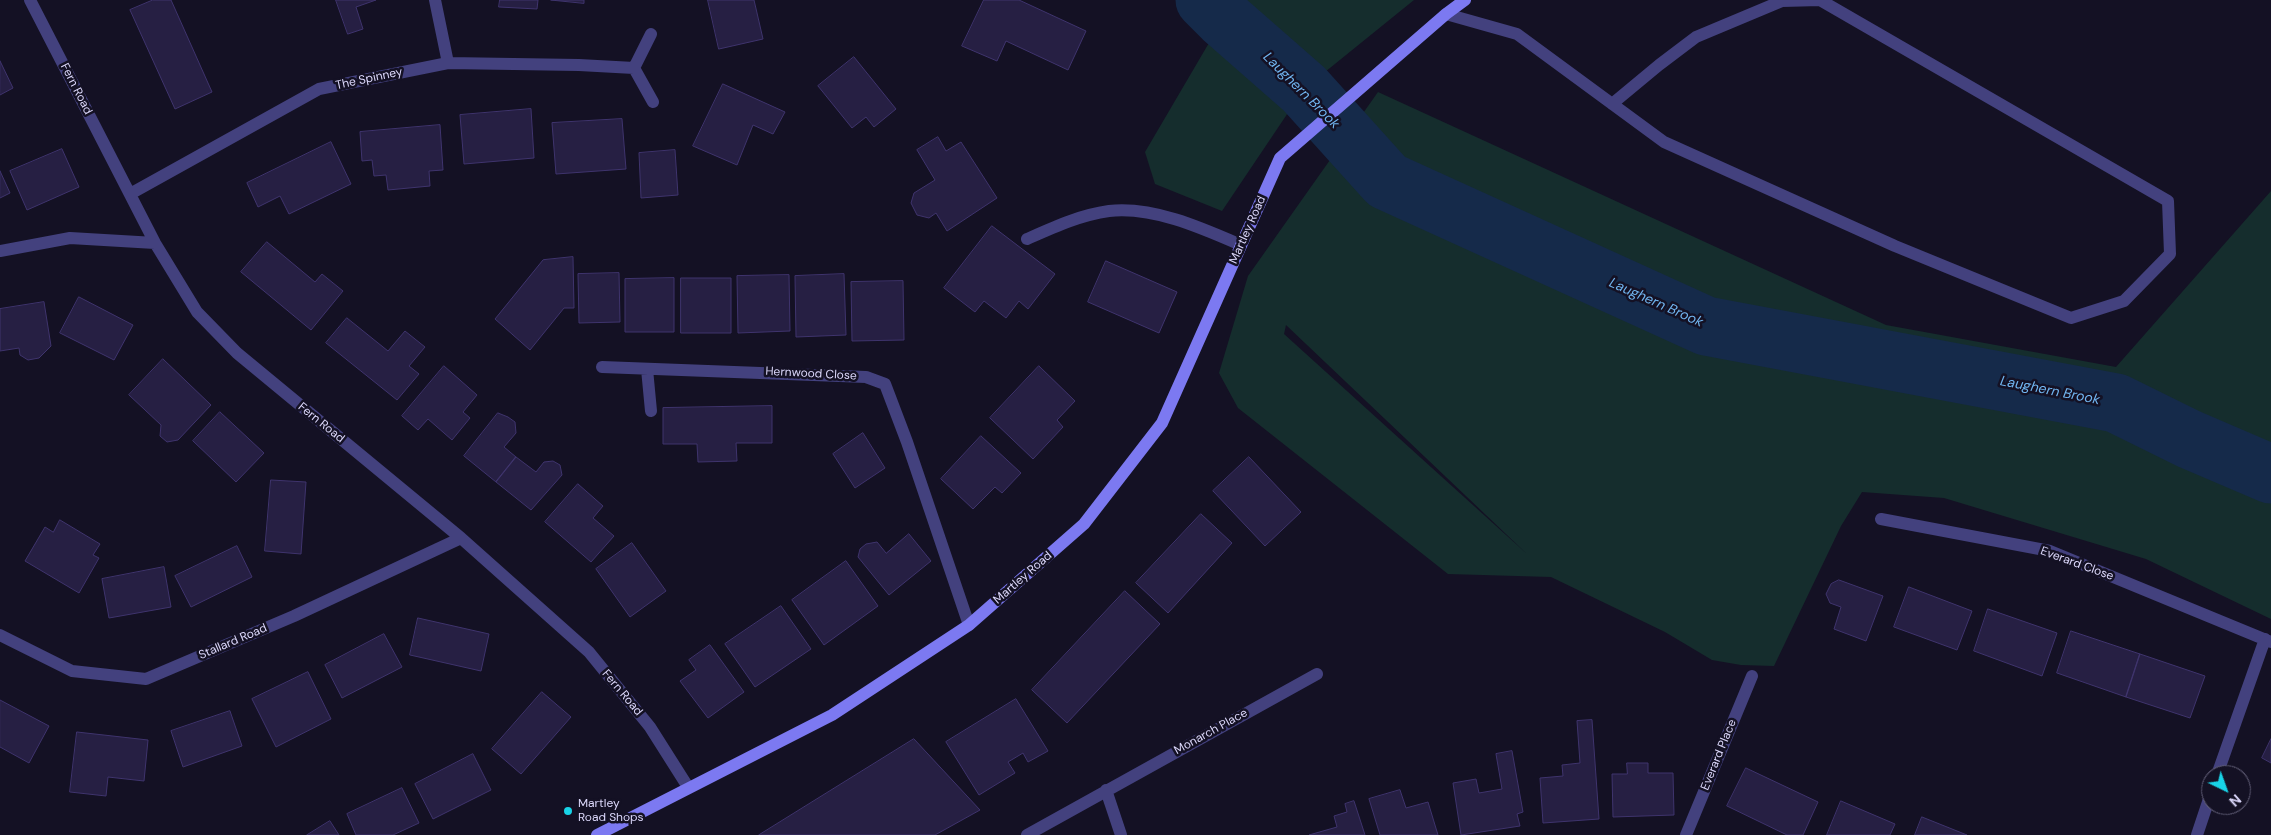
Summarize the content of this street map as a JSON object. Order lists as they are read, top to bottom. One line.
{"streets":{"main road":["Martley Road"],"street":["The Spinney","Fern Road","Hernwood Close","Everard Close","Stallard Road","Monarch Place","Everard Place"]},"crossings":[["The Spinney","Fern Road"],["Fern Road","Martley Road"],["Fern Road","Stallard Road"],["Martley Road","Hernwood Close"]],"water":["Laughern Brook"],"places":["Martley Road Shops"],"north":"bottom right"}
